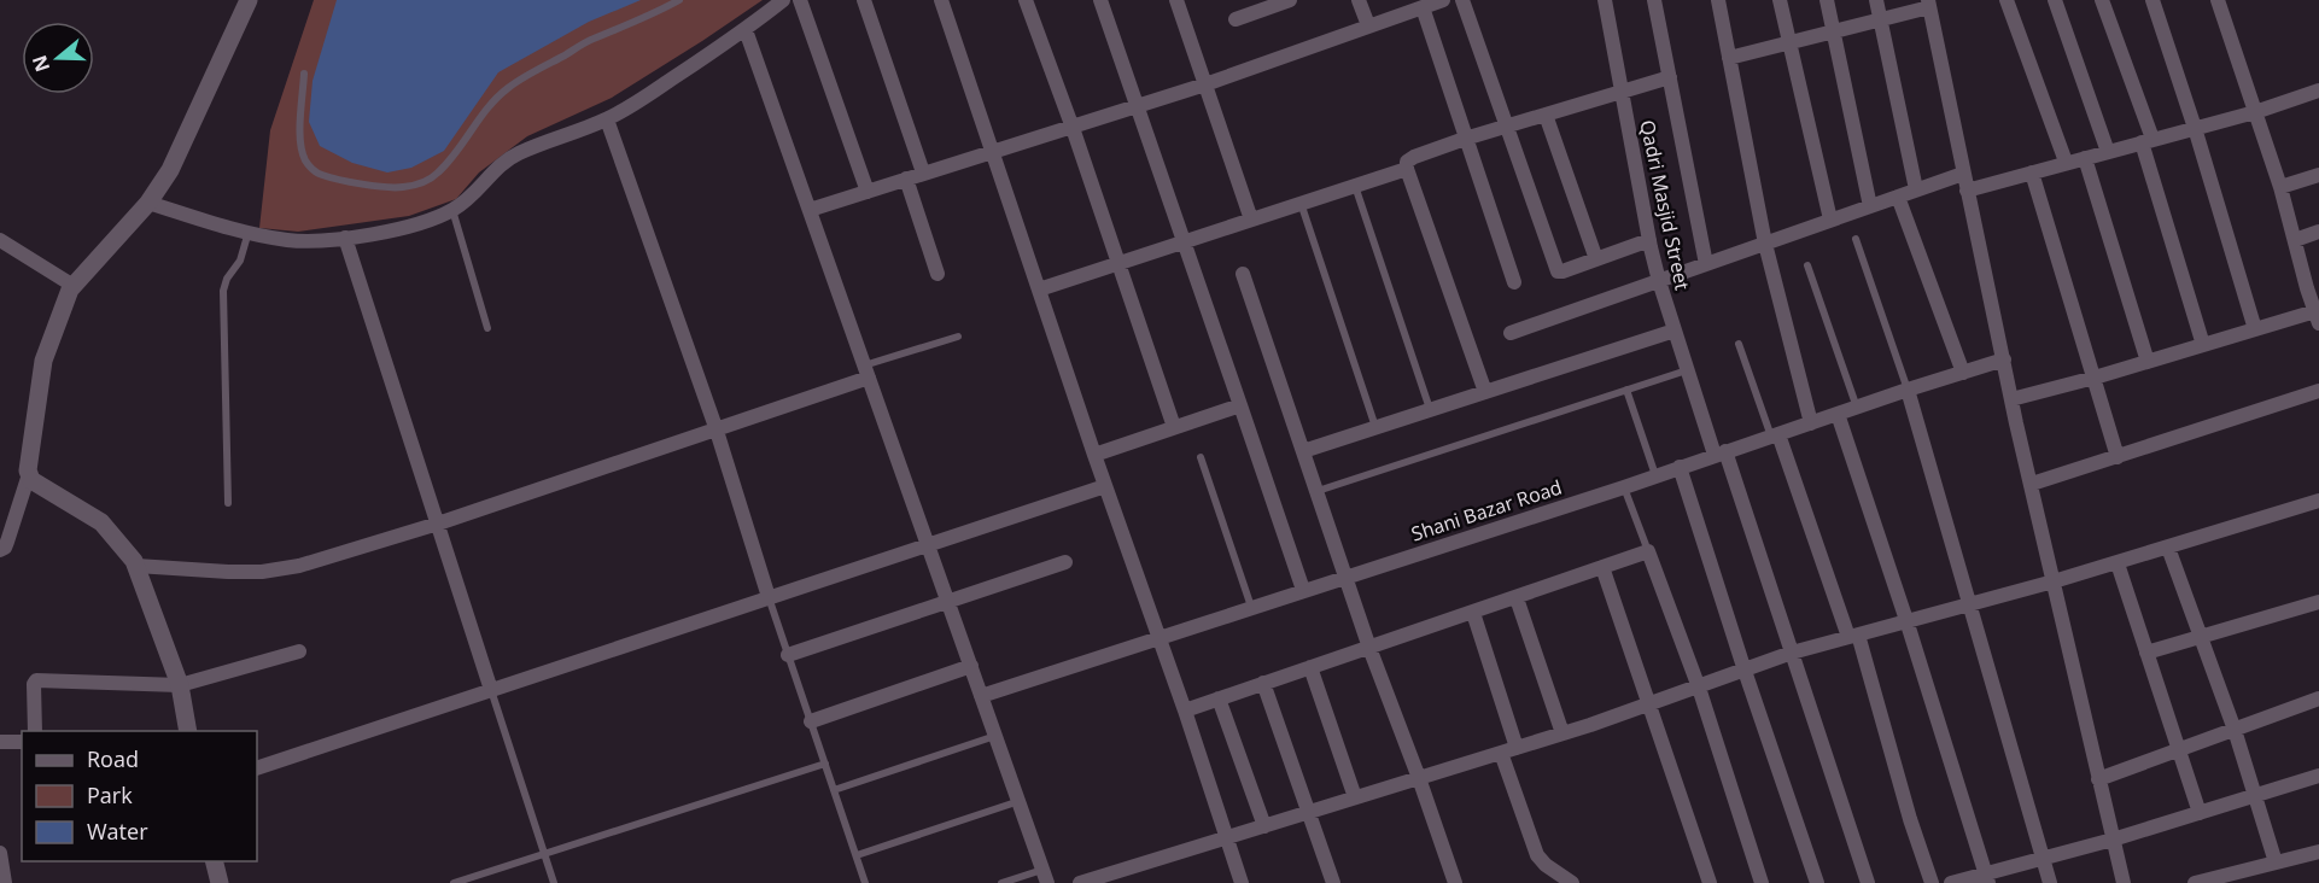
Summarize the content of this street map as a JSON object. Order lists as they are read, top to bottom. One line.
{"streets":{"street":["Qadri Masjid Street","Shani Bazar Road"]},"crossings":[["Qadri Masjid Street","Shani Bazar Road"]],"legend":["Road","Park","Water"],"north":"left"}
